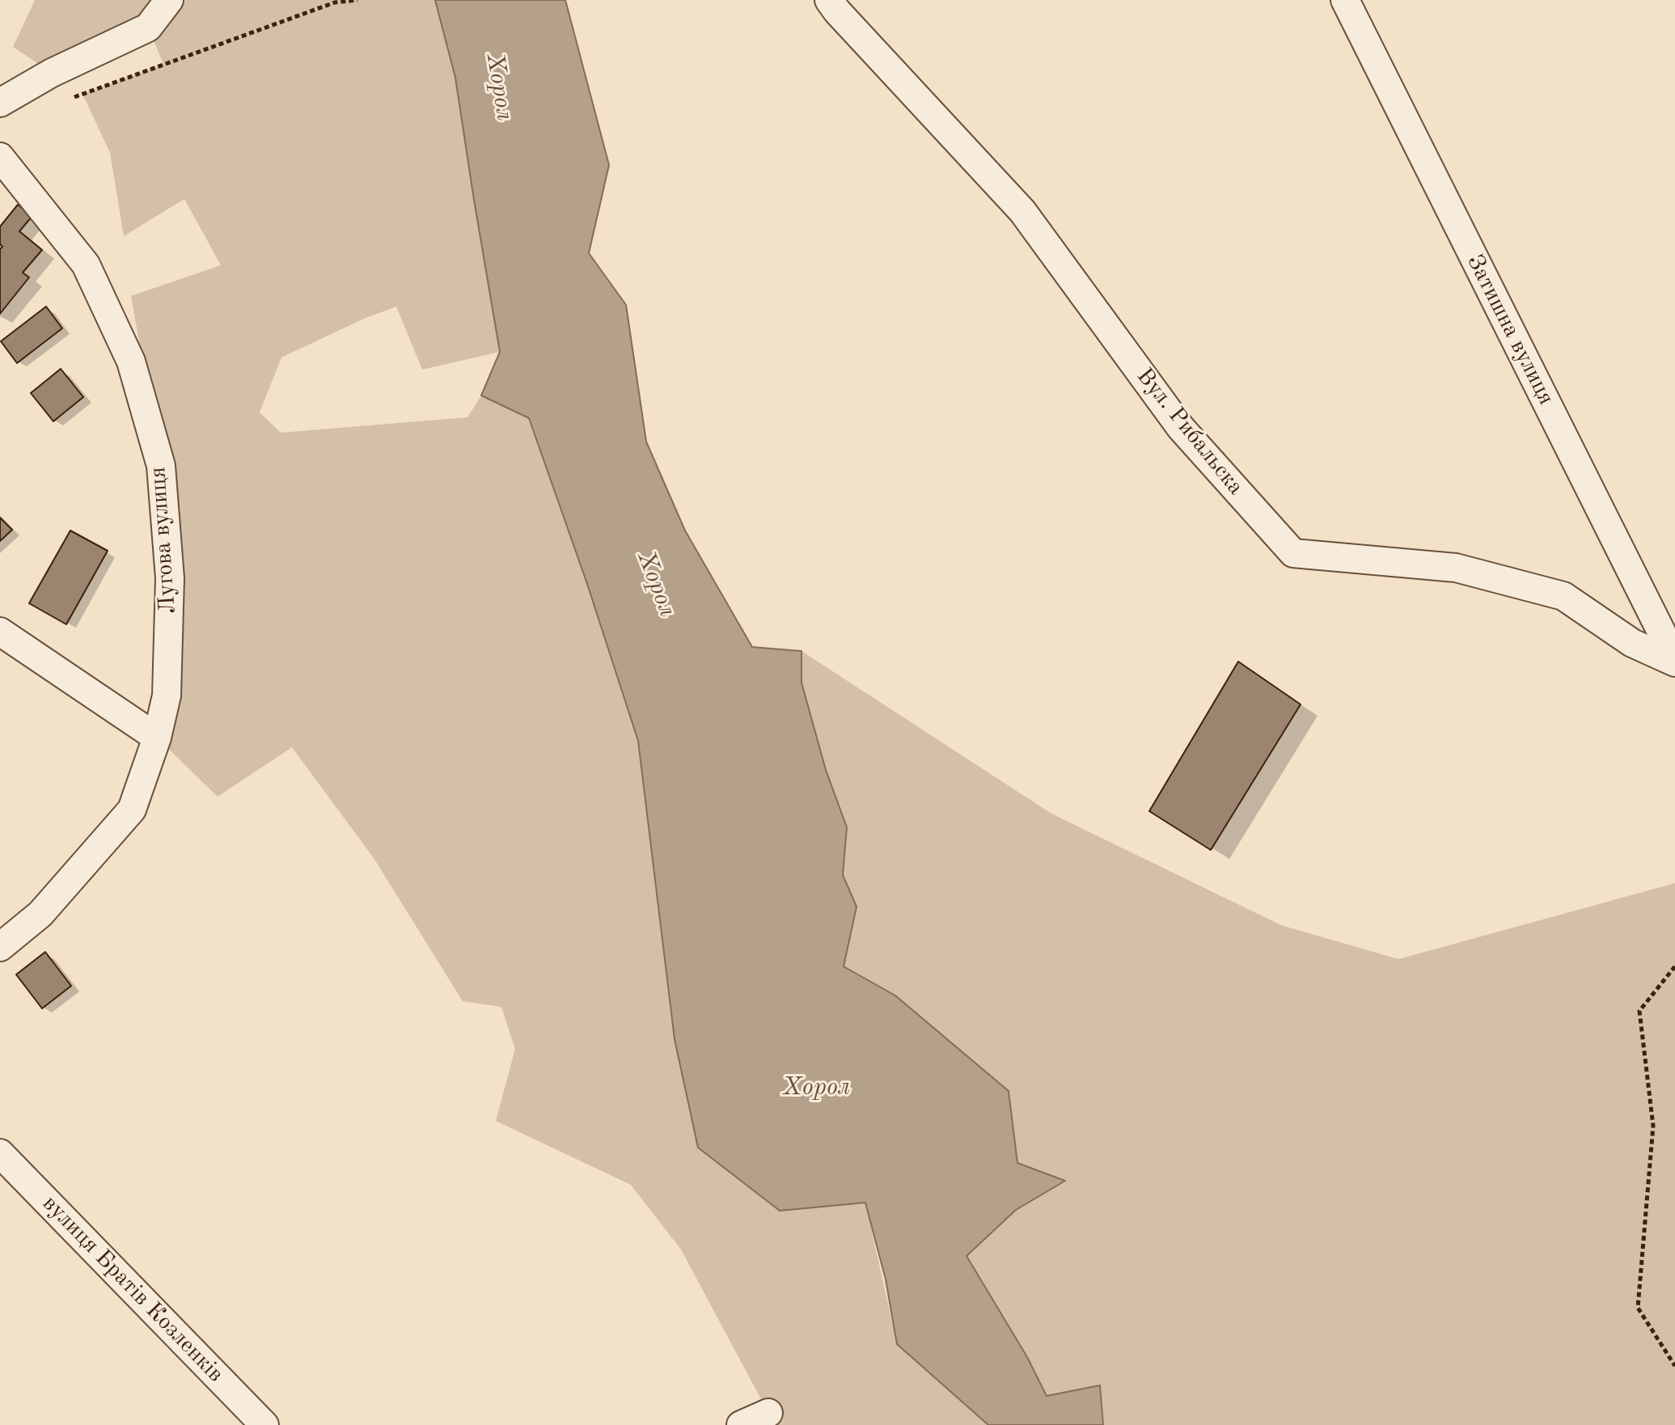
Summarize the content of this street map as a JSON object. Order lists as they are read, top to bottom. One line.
{"streets":{"street":["Затишна вулиця","Вул. Рибальска","Лугова вулиця","вулиця Братів Козленків"]},"crossings":[["Затишна вулиця","Вул. Рибальска"]],"water":["Хорол"]}
